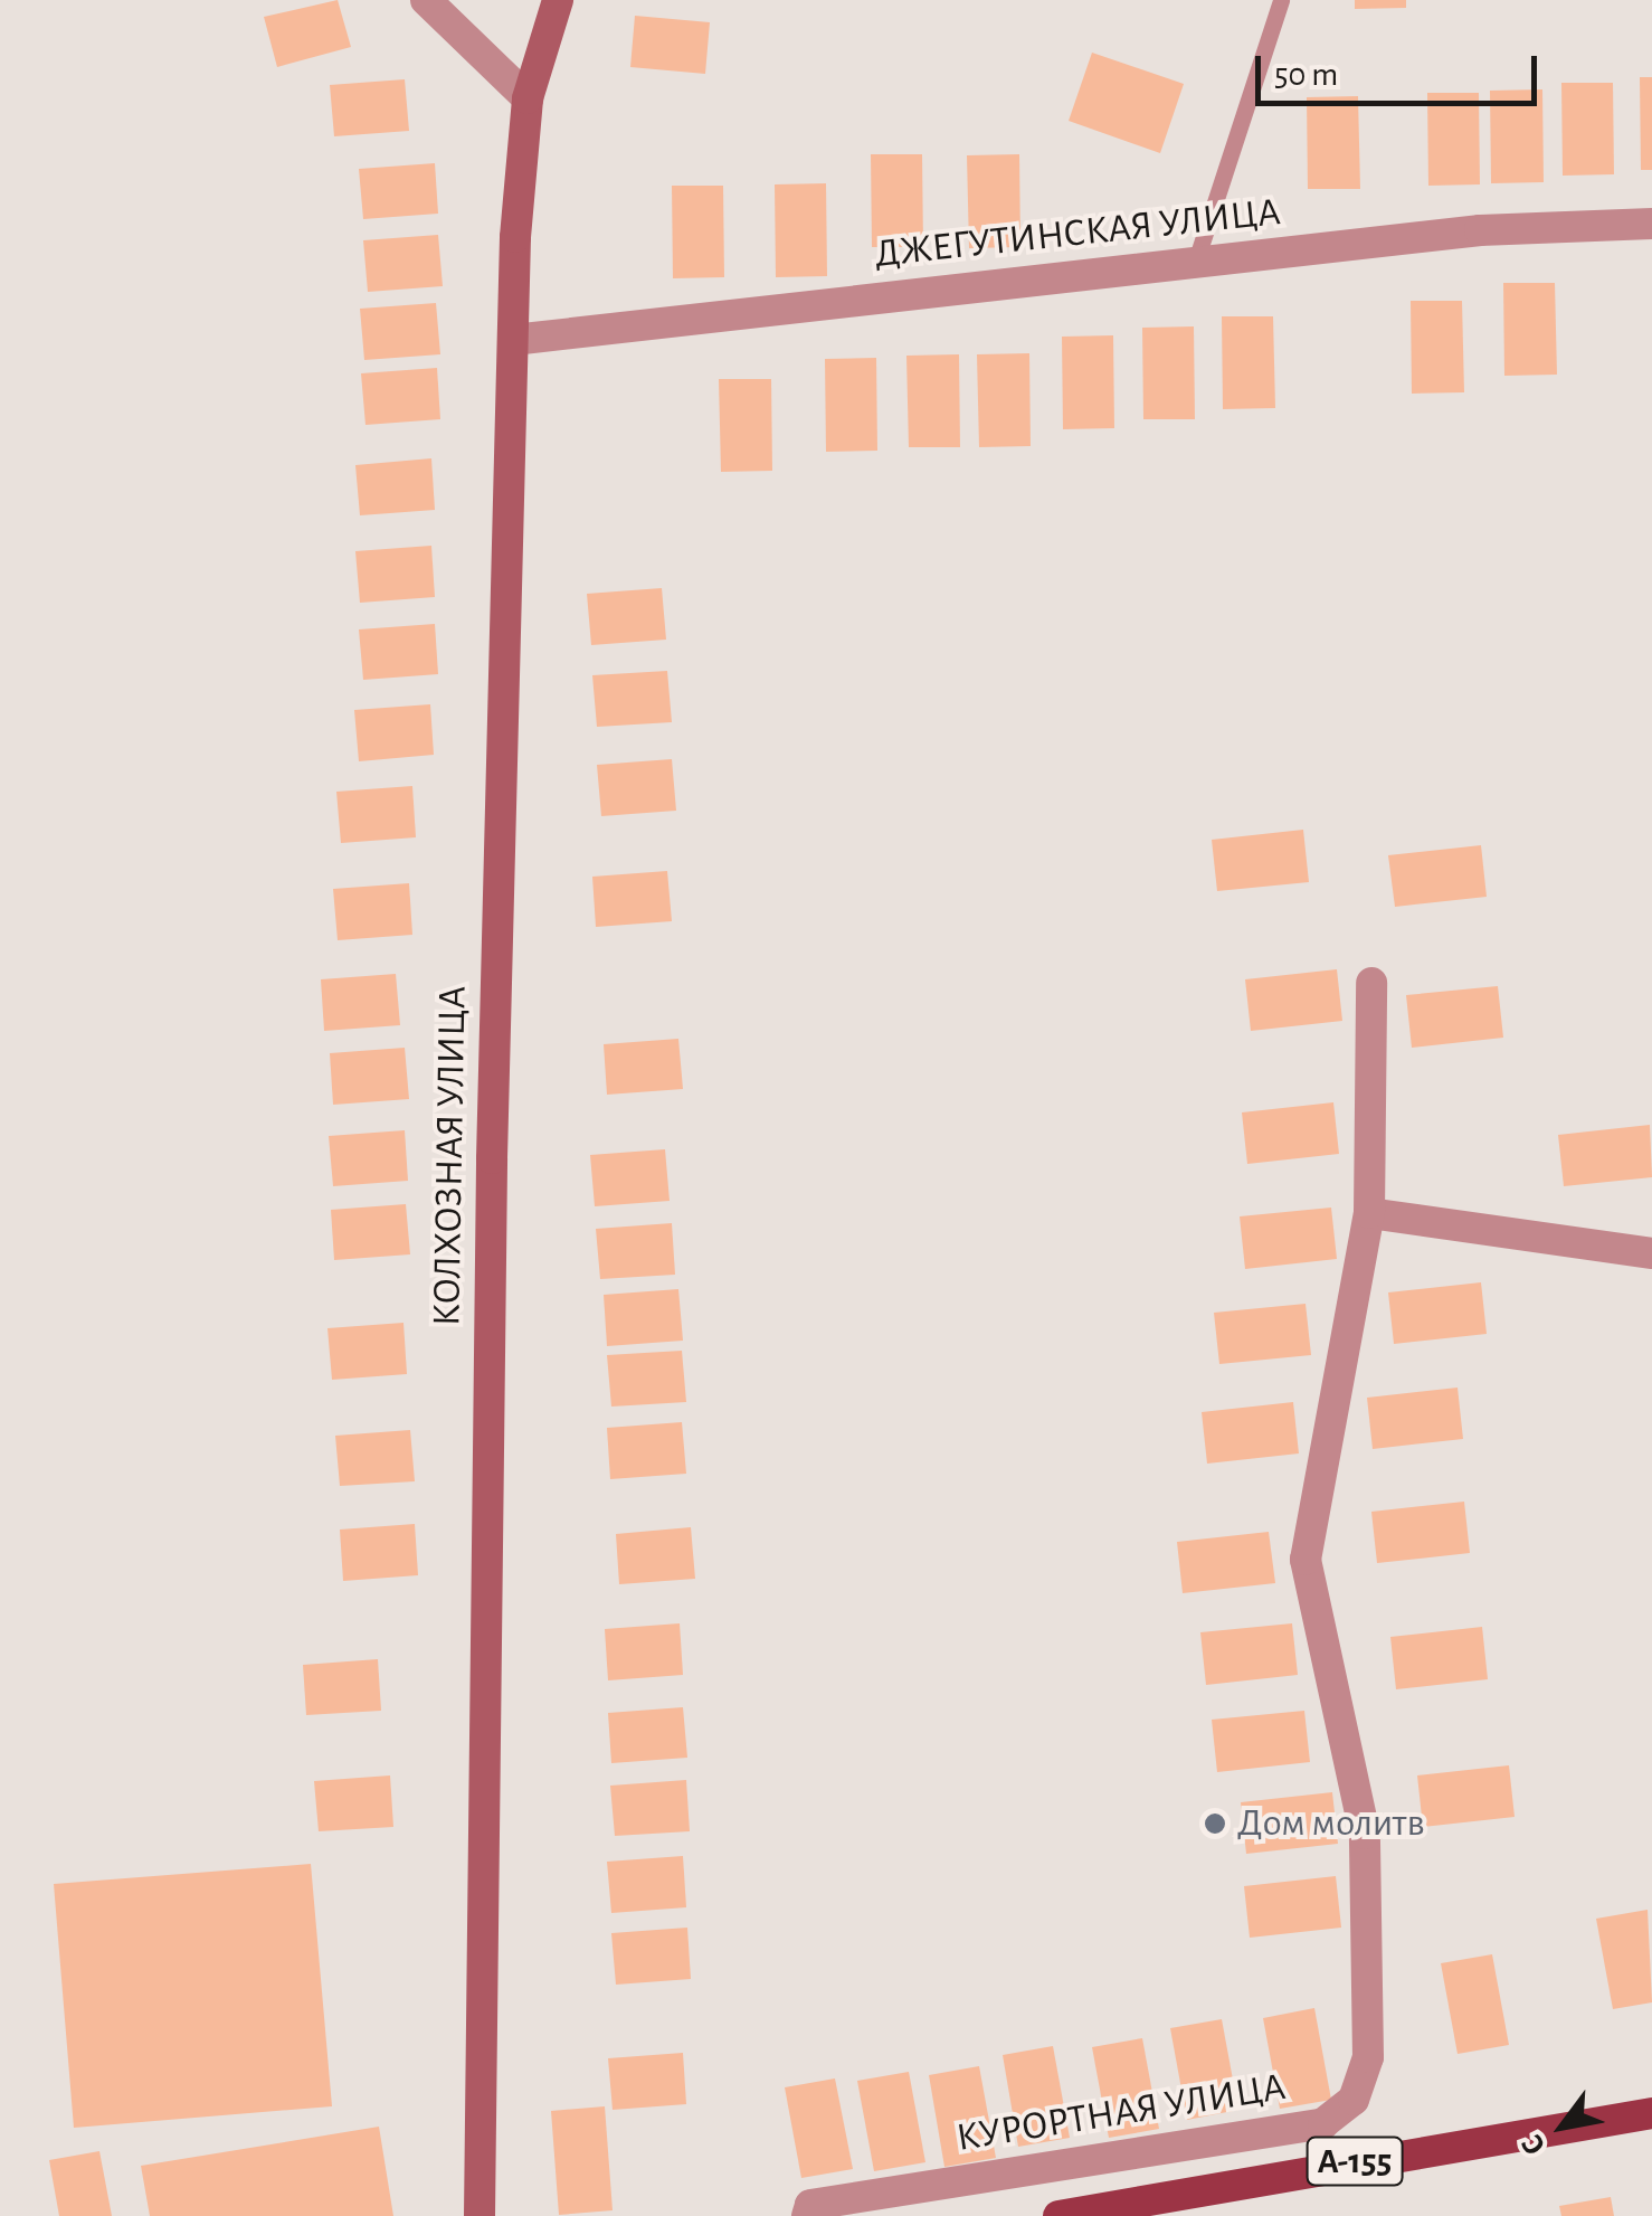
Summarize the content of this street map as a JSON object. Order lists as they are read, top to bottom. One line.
{"streets":{"main road":["КОЛХОЗНАЯ УЛИЦА","А-155"],"street":["ДЖЕГУТИНСКАЯ УЛИЦА","КУРОРТНАЯ УЛИЦА"]},"crossings":[["ДЖЕГУТИНСКАЯ УЛИЦА","КОЛХОЗНАЯ УЛИЦА"]],"places":["Дом молитв"],"scale_bar":"50 m","north":"bottom left"}
